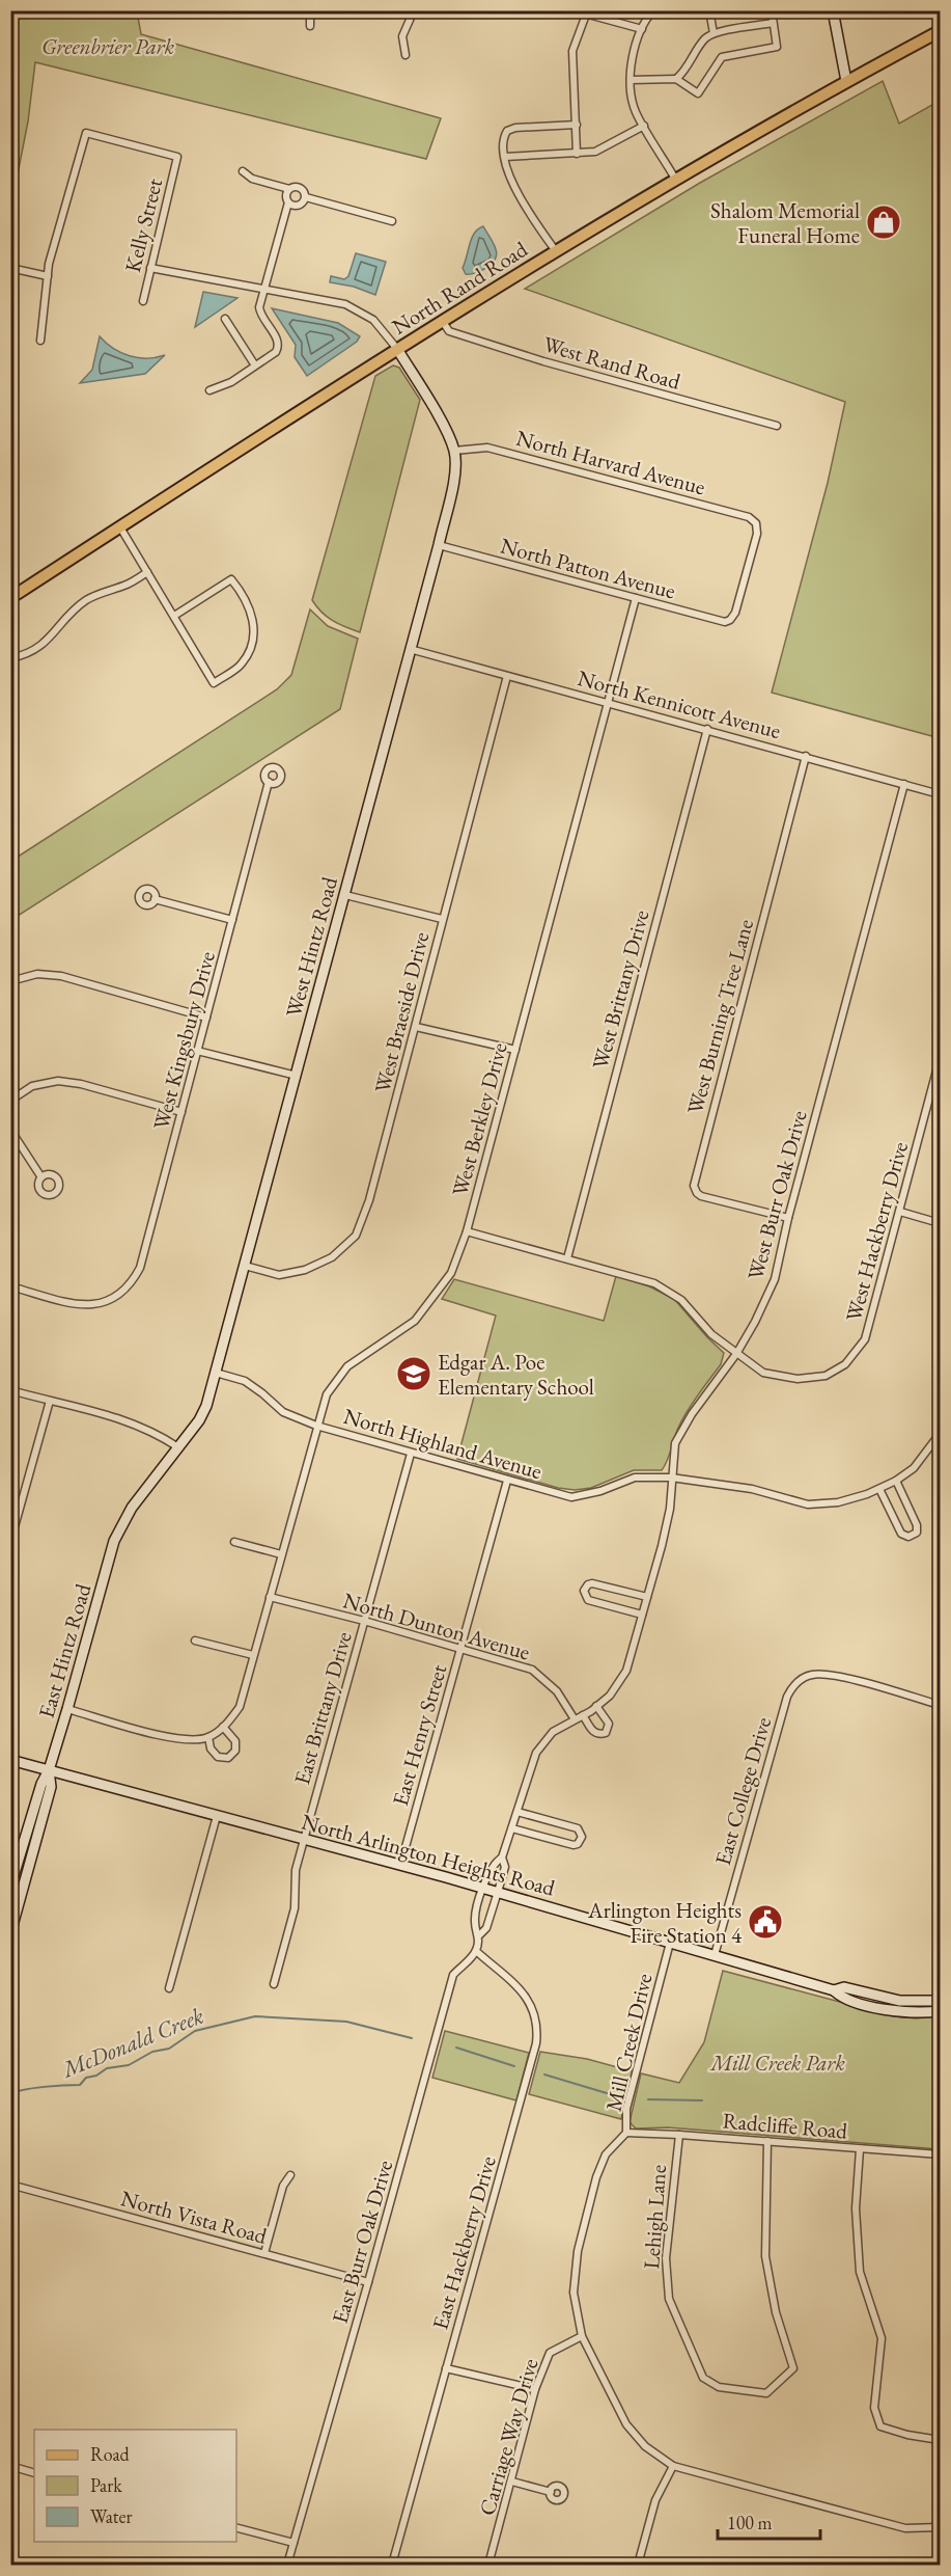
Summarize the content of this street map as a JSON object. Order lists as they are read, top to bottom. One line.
{"streets":{"main road":["North Rand Road"],"street":["Kelly Street","West Rand Road","North Harvard Avenue","North Patton Avenue","North Kennicott Avenue","West Hintz Road","West Brittany Drive","West Braeside Drive","West Burning Tree Lane","West Kingsbury Drive","West Berkley Drive","West Burr Oak Drive","West Hackberry Drive","North Highland Avenue","North Dunton Avenue","East Hintz Road","East Brittany Drive","East Henry Street","East College Drive","North Arlington Heights Road","Mill Creek Drive","Radcliffe Road","North Vista Road","Lehigh Lane","East Burr Oak Drive","East Hackberry Drive","Carriage Way Drive"]},"crossings":[["North Rand Road","West Rand Road"],["North Rand Road","West Hintz Road"],["North Harvard Avenue","North Patton Avenue"],["North Harvard Avenue","West Hintz Road"],["North Patton Avenue","West Hintz Road"],["North Patton Avenue","West Berkley Drive"],["North Kennicott Avenue","West Hintz Road"],["North Kennicott Avenue","West Brittany Drive"],["North Kennicott Avenue","West Braeside Drive"],["North Kennicott Avenue","West Burning Tree Lane"],["North Kennicott Avenue","West Berkley Drive"],["North Kennicott Avenue","West Burr Oak Drive"],["West Hintz Road","West Braeside Drive"],["West Hintz Road","North Highland Avenue"],["West Hintz Road","East Hintz Road"],["West Brittany Drive","West Hackberry Drive"],["West Burning Tree Lane","West Burr Oak Drive"],["West Berkley Drive","West Hackberry Drive"],["West Berkley Drive","North Highland Avenue"],["West Berkley Drive","North Dunton Avenue"],["West Burr Oak Drive","West Hackberry Drive"],["West Burr Oak Drive","North Highland Avenue"],["West Burr Oak Drive","North Dunton Avenue"],["North Highland Avenue","East Henry Street"],["North Dunton Avenue","East Brittany Drive"],["North Dunton Avenue","East Henry Street"],["East Hintz Road","North Arlington Heights Road"],["East Brittany Drive","North Arlington Heights Road"],["East Henry Street","North Arlington Heights Road"],["East College Drive","North Arlington Heights Road"],["North Arlington Heights Road","Mill Creek Drive"],["Mill Creek Drive","Radcliffe Road"],["Mill Creek Drive","Carriage Way Drive"],["Radcliffe Road","Lehigh Lane"],["North Vista Road","East Burr Oak Drive"],["East Burr Oak Drive","East Hackberry Drive"]],"water":["McDonald Creek"],"parks":["Greenbrier Park","Mill Creek Park"],"places":{"shop":["Shalom Memorial Funeral Home"],"school or university":["Edgar A. Poe Elementary School"],"public building":["Arlington Heights Fire Station 4"]},"legend":["Road","Park","Water"],"scale_bar":"100 m"}
